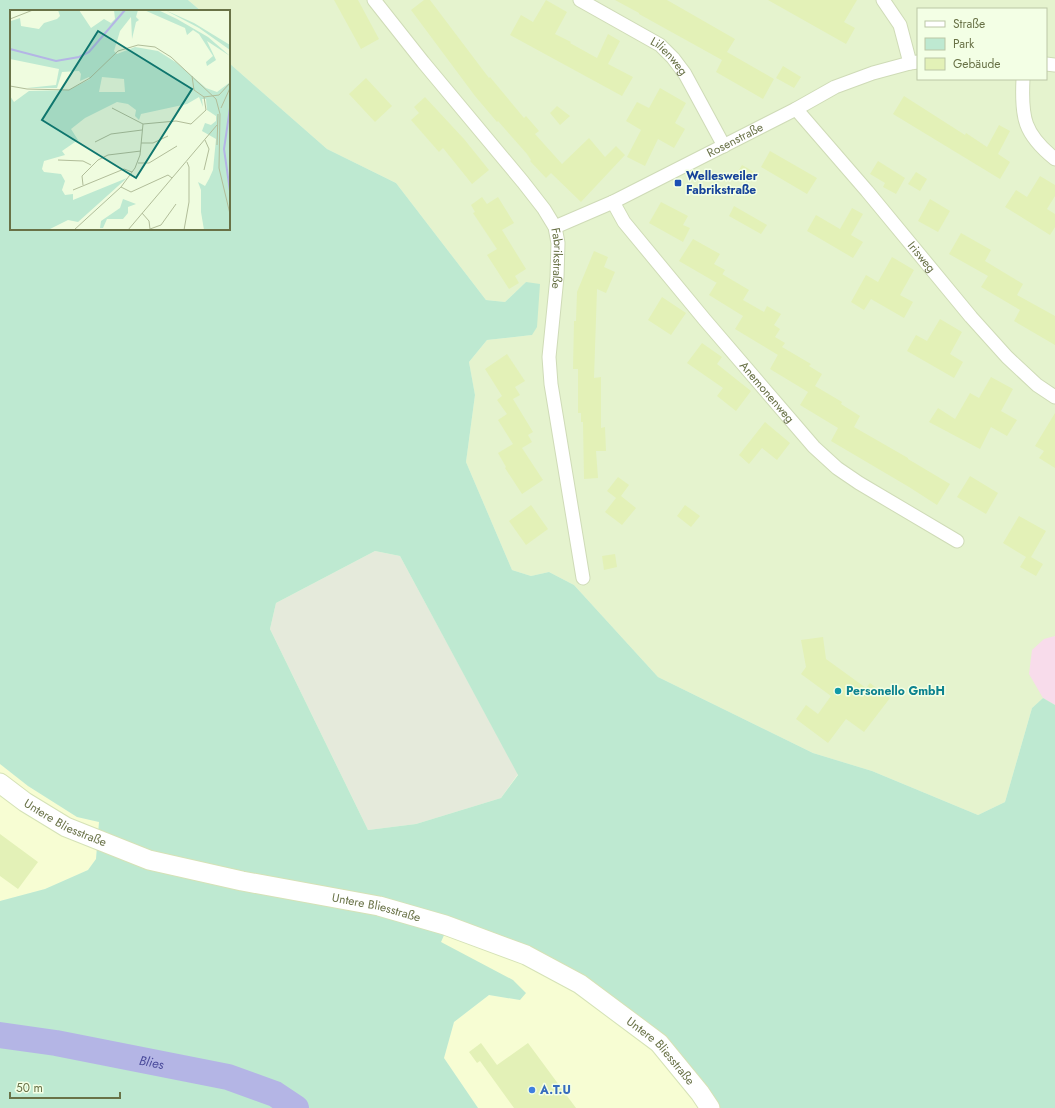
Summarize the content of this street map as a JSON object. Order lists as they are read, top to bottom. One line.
{"streets":{"main road":["Untere Bliesstraße"],"street":["Lilienweg","Rosenstraße","Irisweg","Fabrikstraße","Anemonenweg"]},"crossings":[["Lilienweg","Rosenstraße"],["Rosenstraße","Irisweg"],["Rosenstraße","Fabrikstraße"],["Rosenstraße","Anemonenweg"]],"water":["Blies"],"places":{"transit":["Wellesweiler Fabrikstraße"],"other":["Personello GmbH","A.T.U"]},"legend":["Straße","Park","Gebäude"],"scale_bar":"50 m"}
